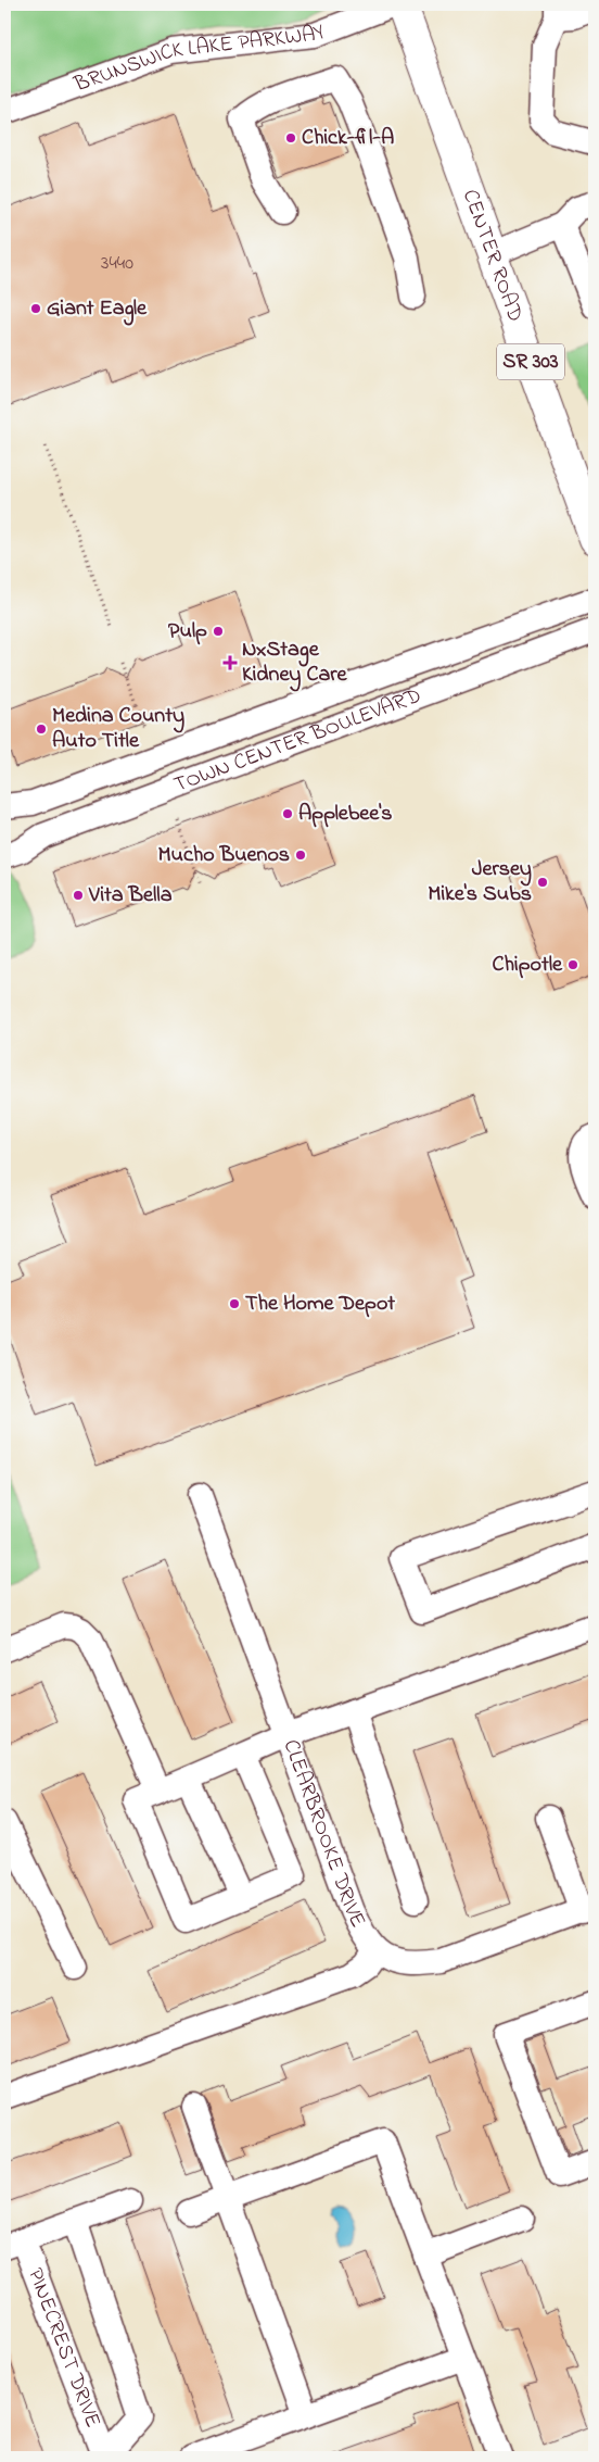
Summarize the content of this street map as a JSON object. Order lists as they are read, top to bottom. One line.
{"streets":{"main road":["CENTER ROAD","SR 303"],"street":["BRUNSWICK LAKE PARKWAY","TOWN CENTER BOULEVARD","CLEARBROOKE DRIVE","PINECREST DRIVE"]},"places":{"other":["Chick-fil-A","Giant Eagle","Pulp","Medina County Auto Title","Applebee's","Mucho Buenos","Jersey Mike's Subs","Vita Bella","Chipotle","The Home Depot"],"health":["NxStage Kidney Care"]},"house_numbers":["3440"]}
